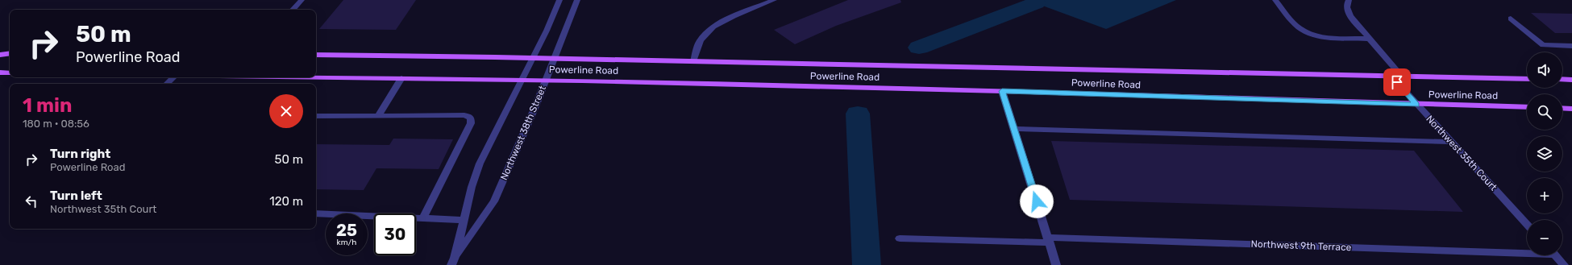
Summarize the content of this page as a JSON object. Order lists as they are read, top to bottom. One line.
{"streets":{"main road":["Powerline Road"],"street":["Northwest 38th Street","Northwest 35th Court","Northwest 9th Terrace"]},"crossings":[["Powerline Road","Northwest 38th Street"],["Powerline Road","Northwest 35th Court"]],"page":{"turn":["50 m","Powerline Road"],"map_buttons":["+","−"],"heading":["1 min","180 m · 08:56"],"list":[{"name":"Turn right","note":"Powerline Road","value":"50 m"},{"name":"Turn left","note":"Northwest 35th Court","value":"120 m"}],"speed":"25 km/h","limit":"30"}}
